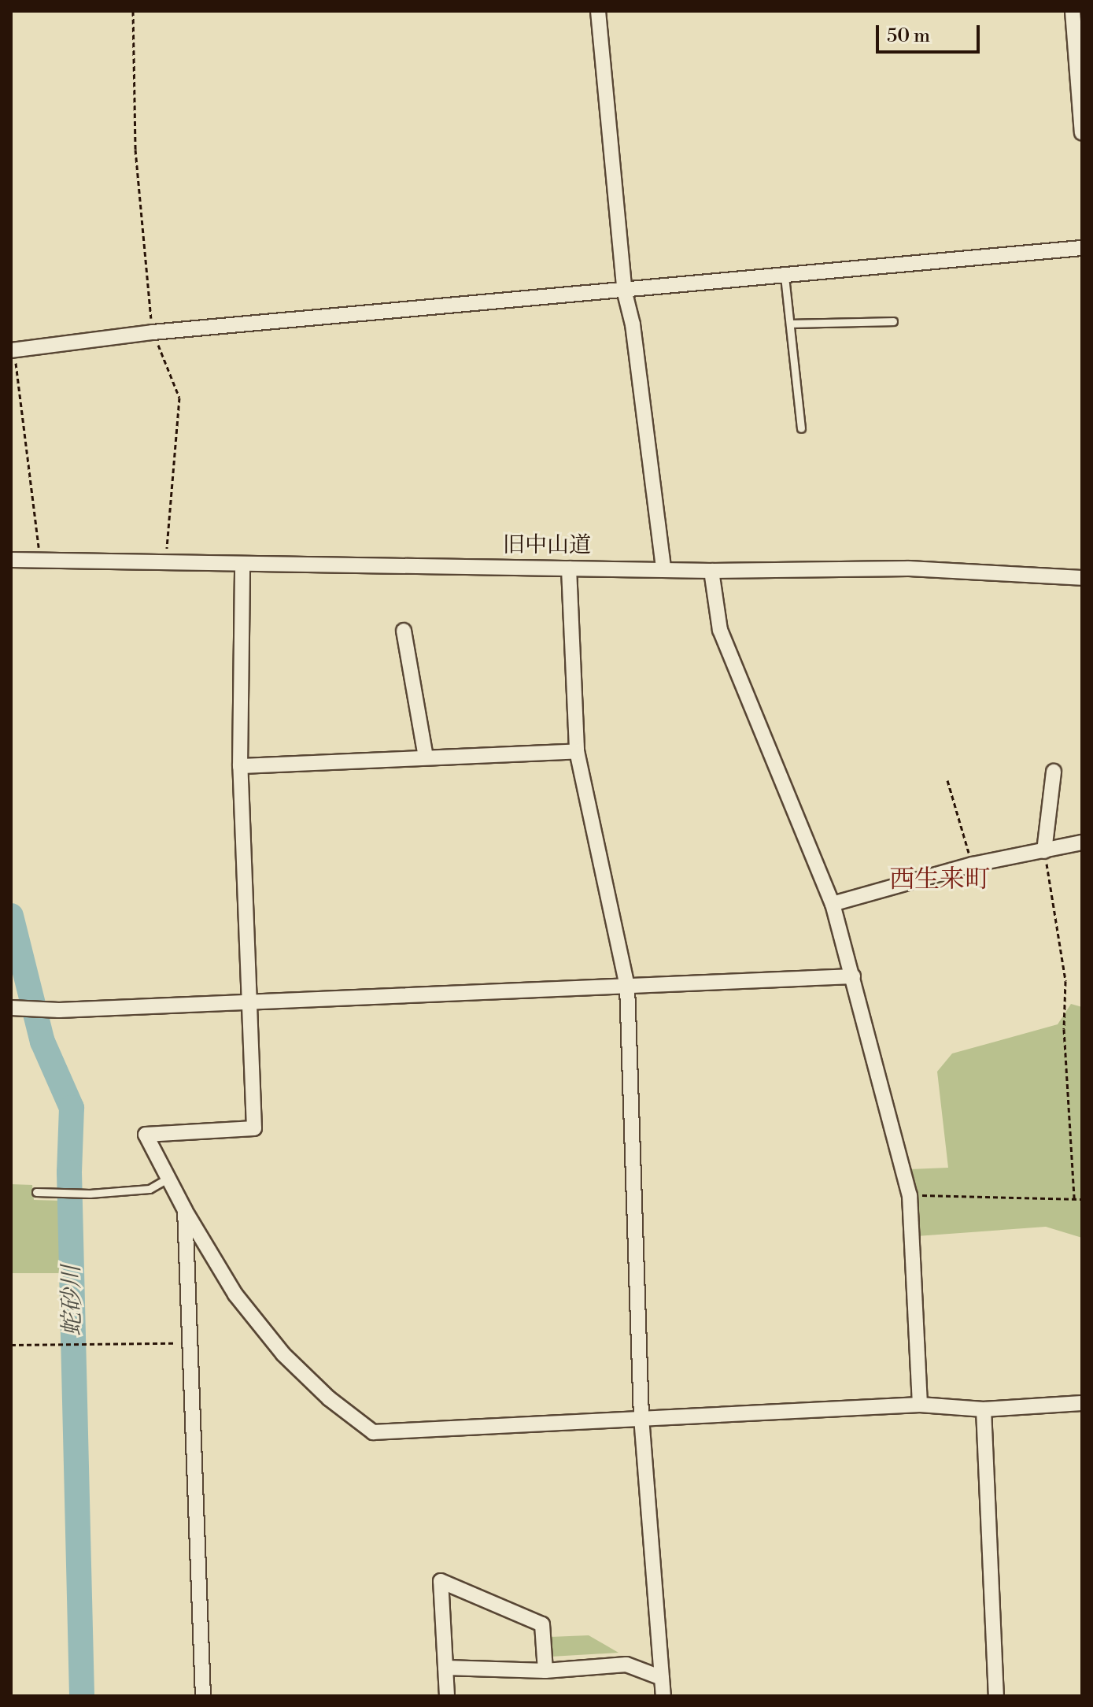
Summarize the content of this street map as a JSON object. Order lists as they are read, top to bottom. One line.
{"streets":{"street":["旧中山道"]},"districts":["西生来町"],"water":["蛇砂川"],"scale_bar":"50 m"}
